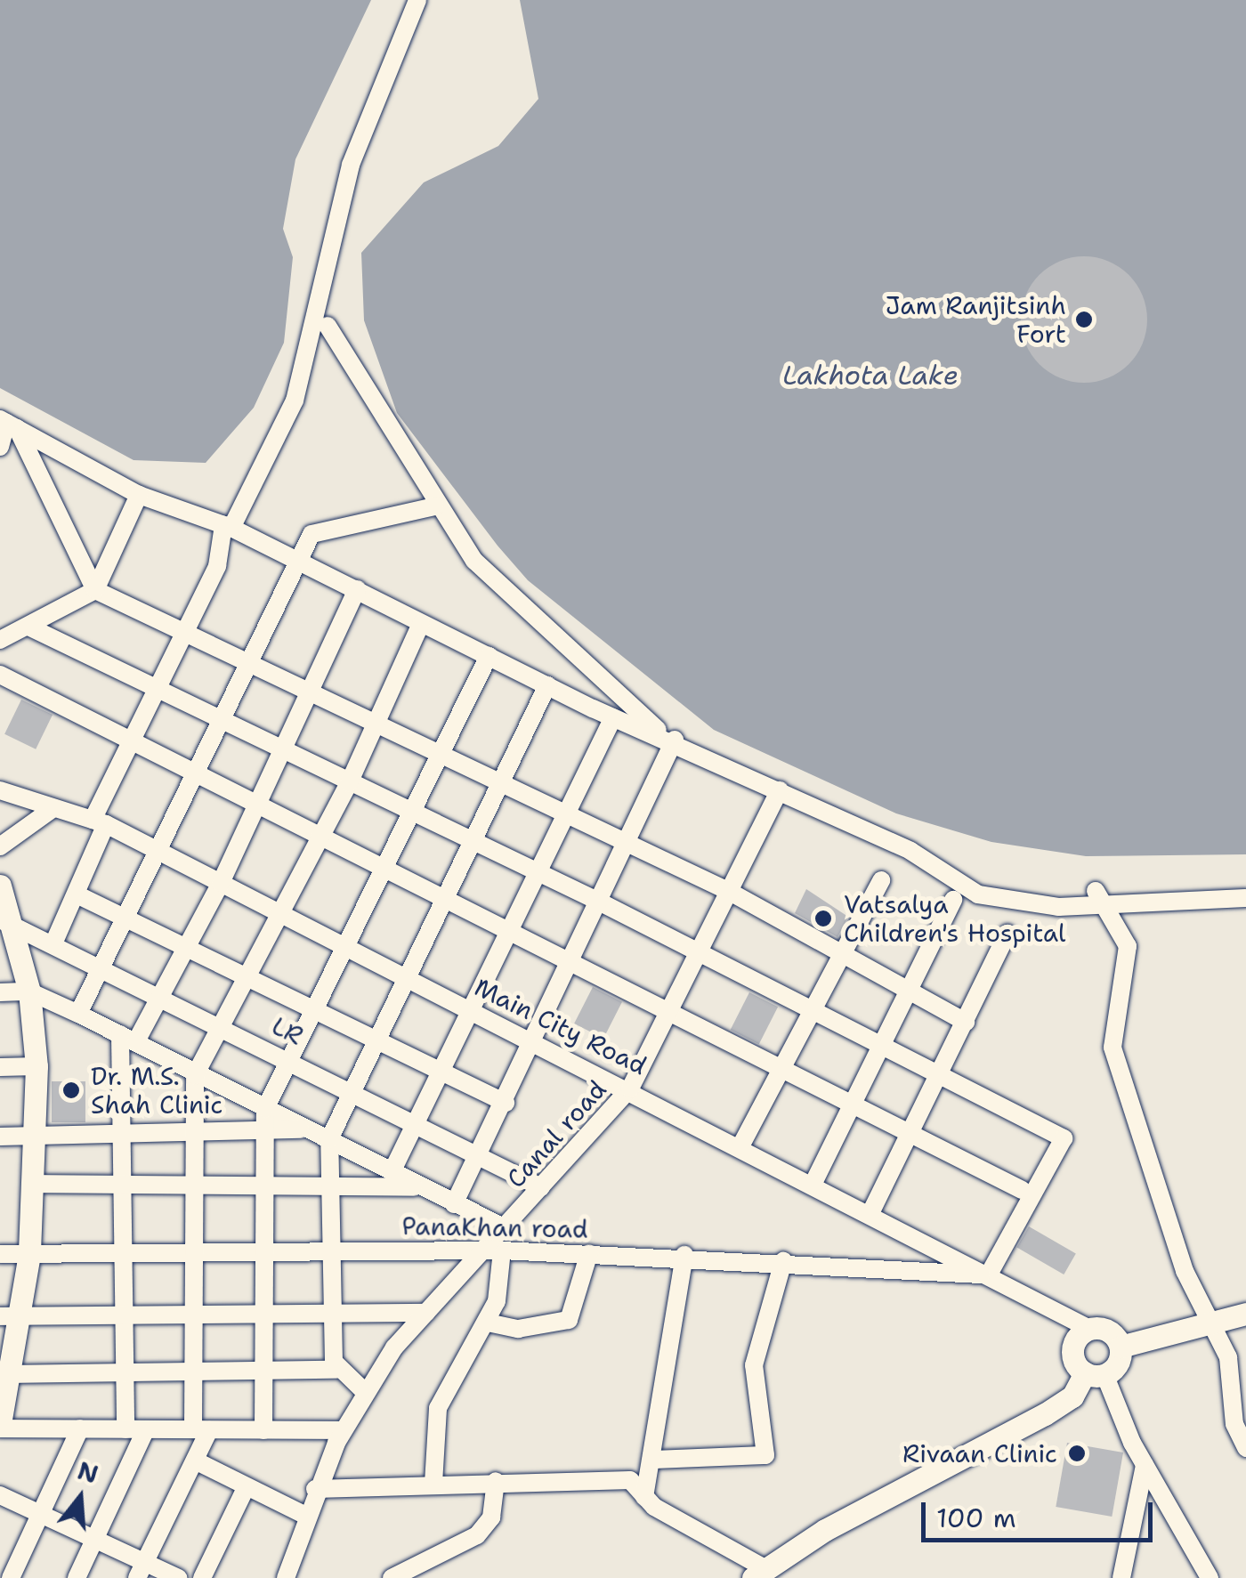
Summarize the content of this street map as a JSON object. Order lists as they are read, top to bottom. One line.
{"streets":{"street":["Main City Road","LR","Canal road","PanaKhan road"]},"crossings":[["Main City Road","Canal road"],["Main City Road","PanaKhan road"],["LR","Canal road"],["Canal road","PanaKhan road"]],"water":["Lakhota Lake"],"places":["Jam Ranjitsinh Fort","Vatsalya Children's Hospital","Dr. M.S. Shah Clinic","Rivaan Clinic"],"scale_bar":"100 m","north":"top"}
